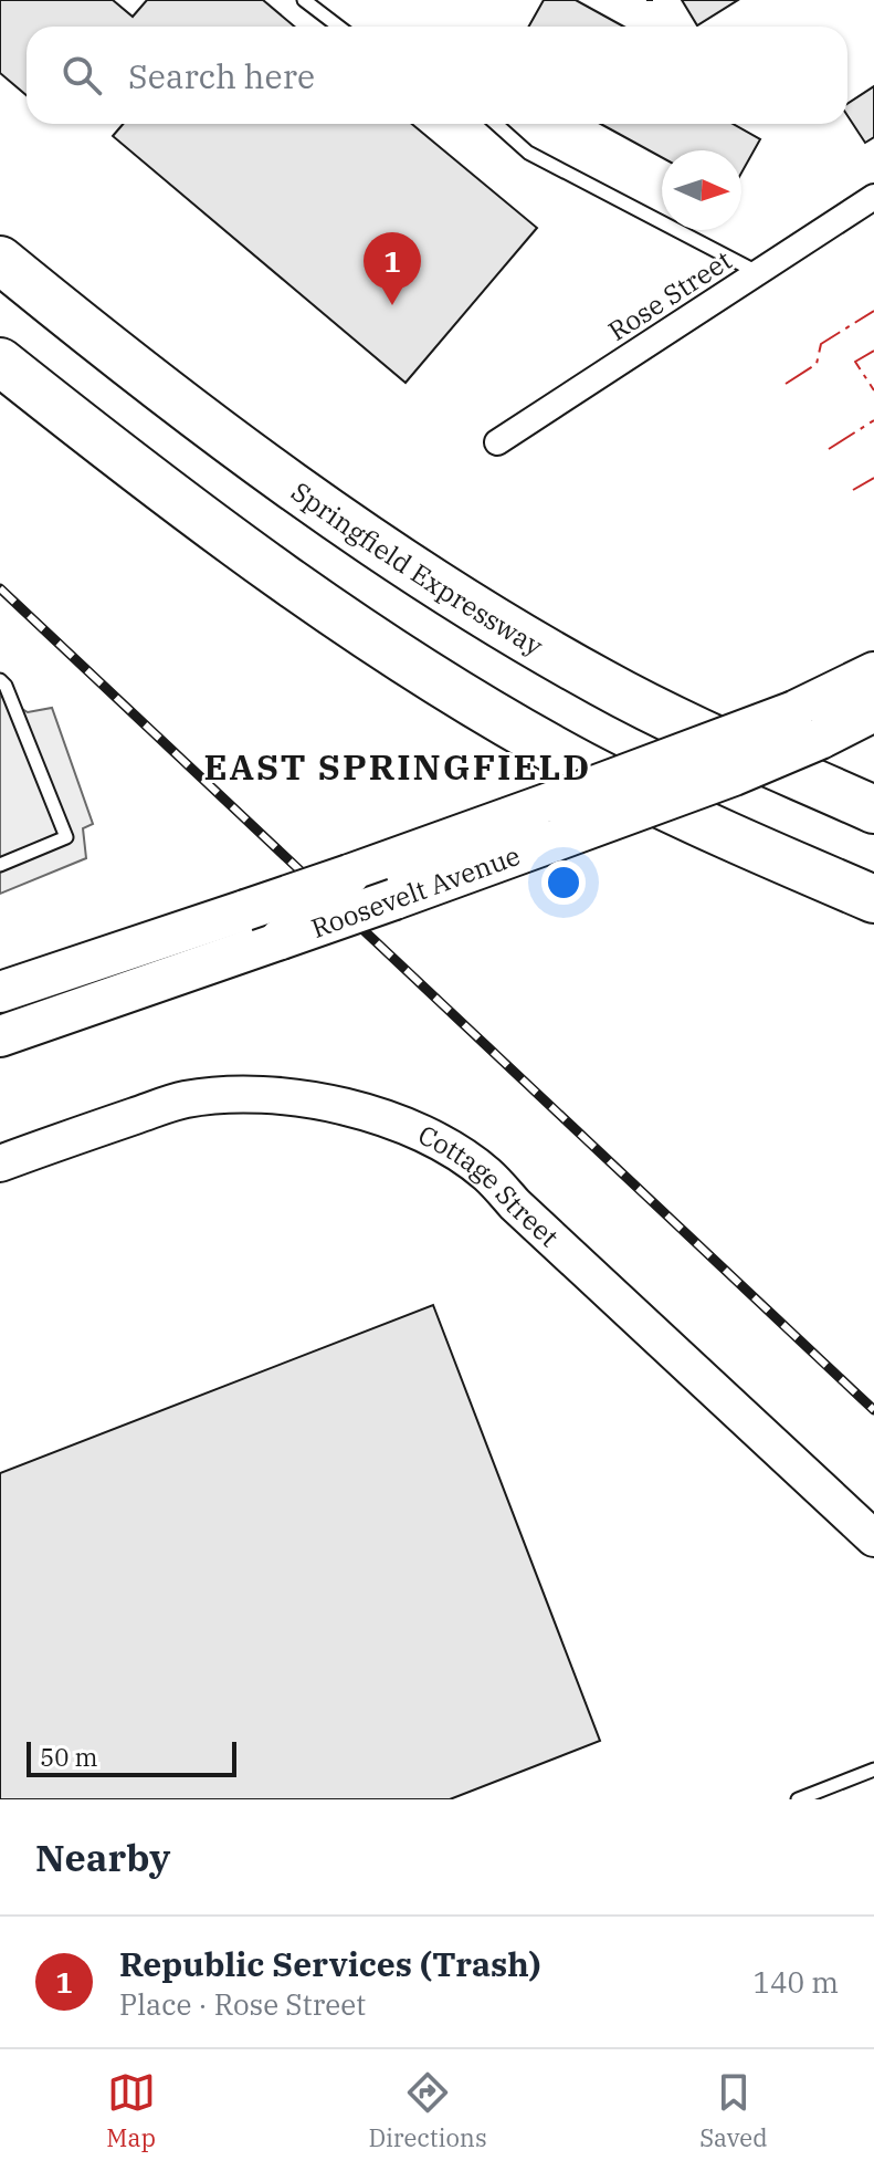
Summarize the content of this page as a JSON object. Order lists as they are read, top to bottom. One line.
{"streets":{"highway":["Springfield Expressway"],"main road":["Roosevelt Avenue","Cottage Street"],"street":["Rose Street"]},"districts":["EAST SPRINGFIELD"],"scale_bar":"50 m","north":"right","page":{"search":"Search here","pins":"1","scale":"50 m","heading":"Nearby","list":[{"mark":"1","name":"Republic Services (Trash)","note":"Place · Rose Street","value":"140 m"}],"nav":["Map","Directions","Saved"]}}
